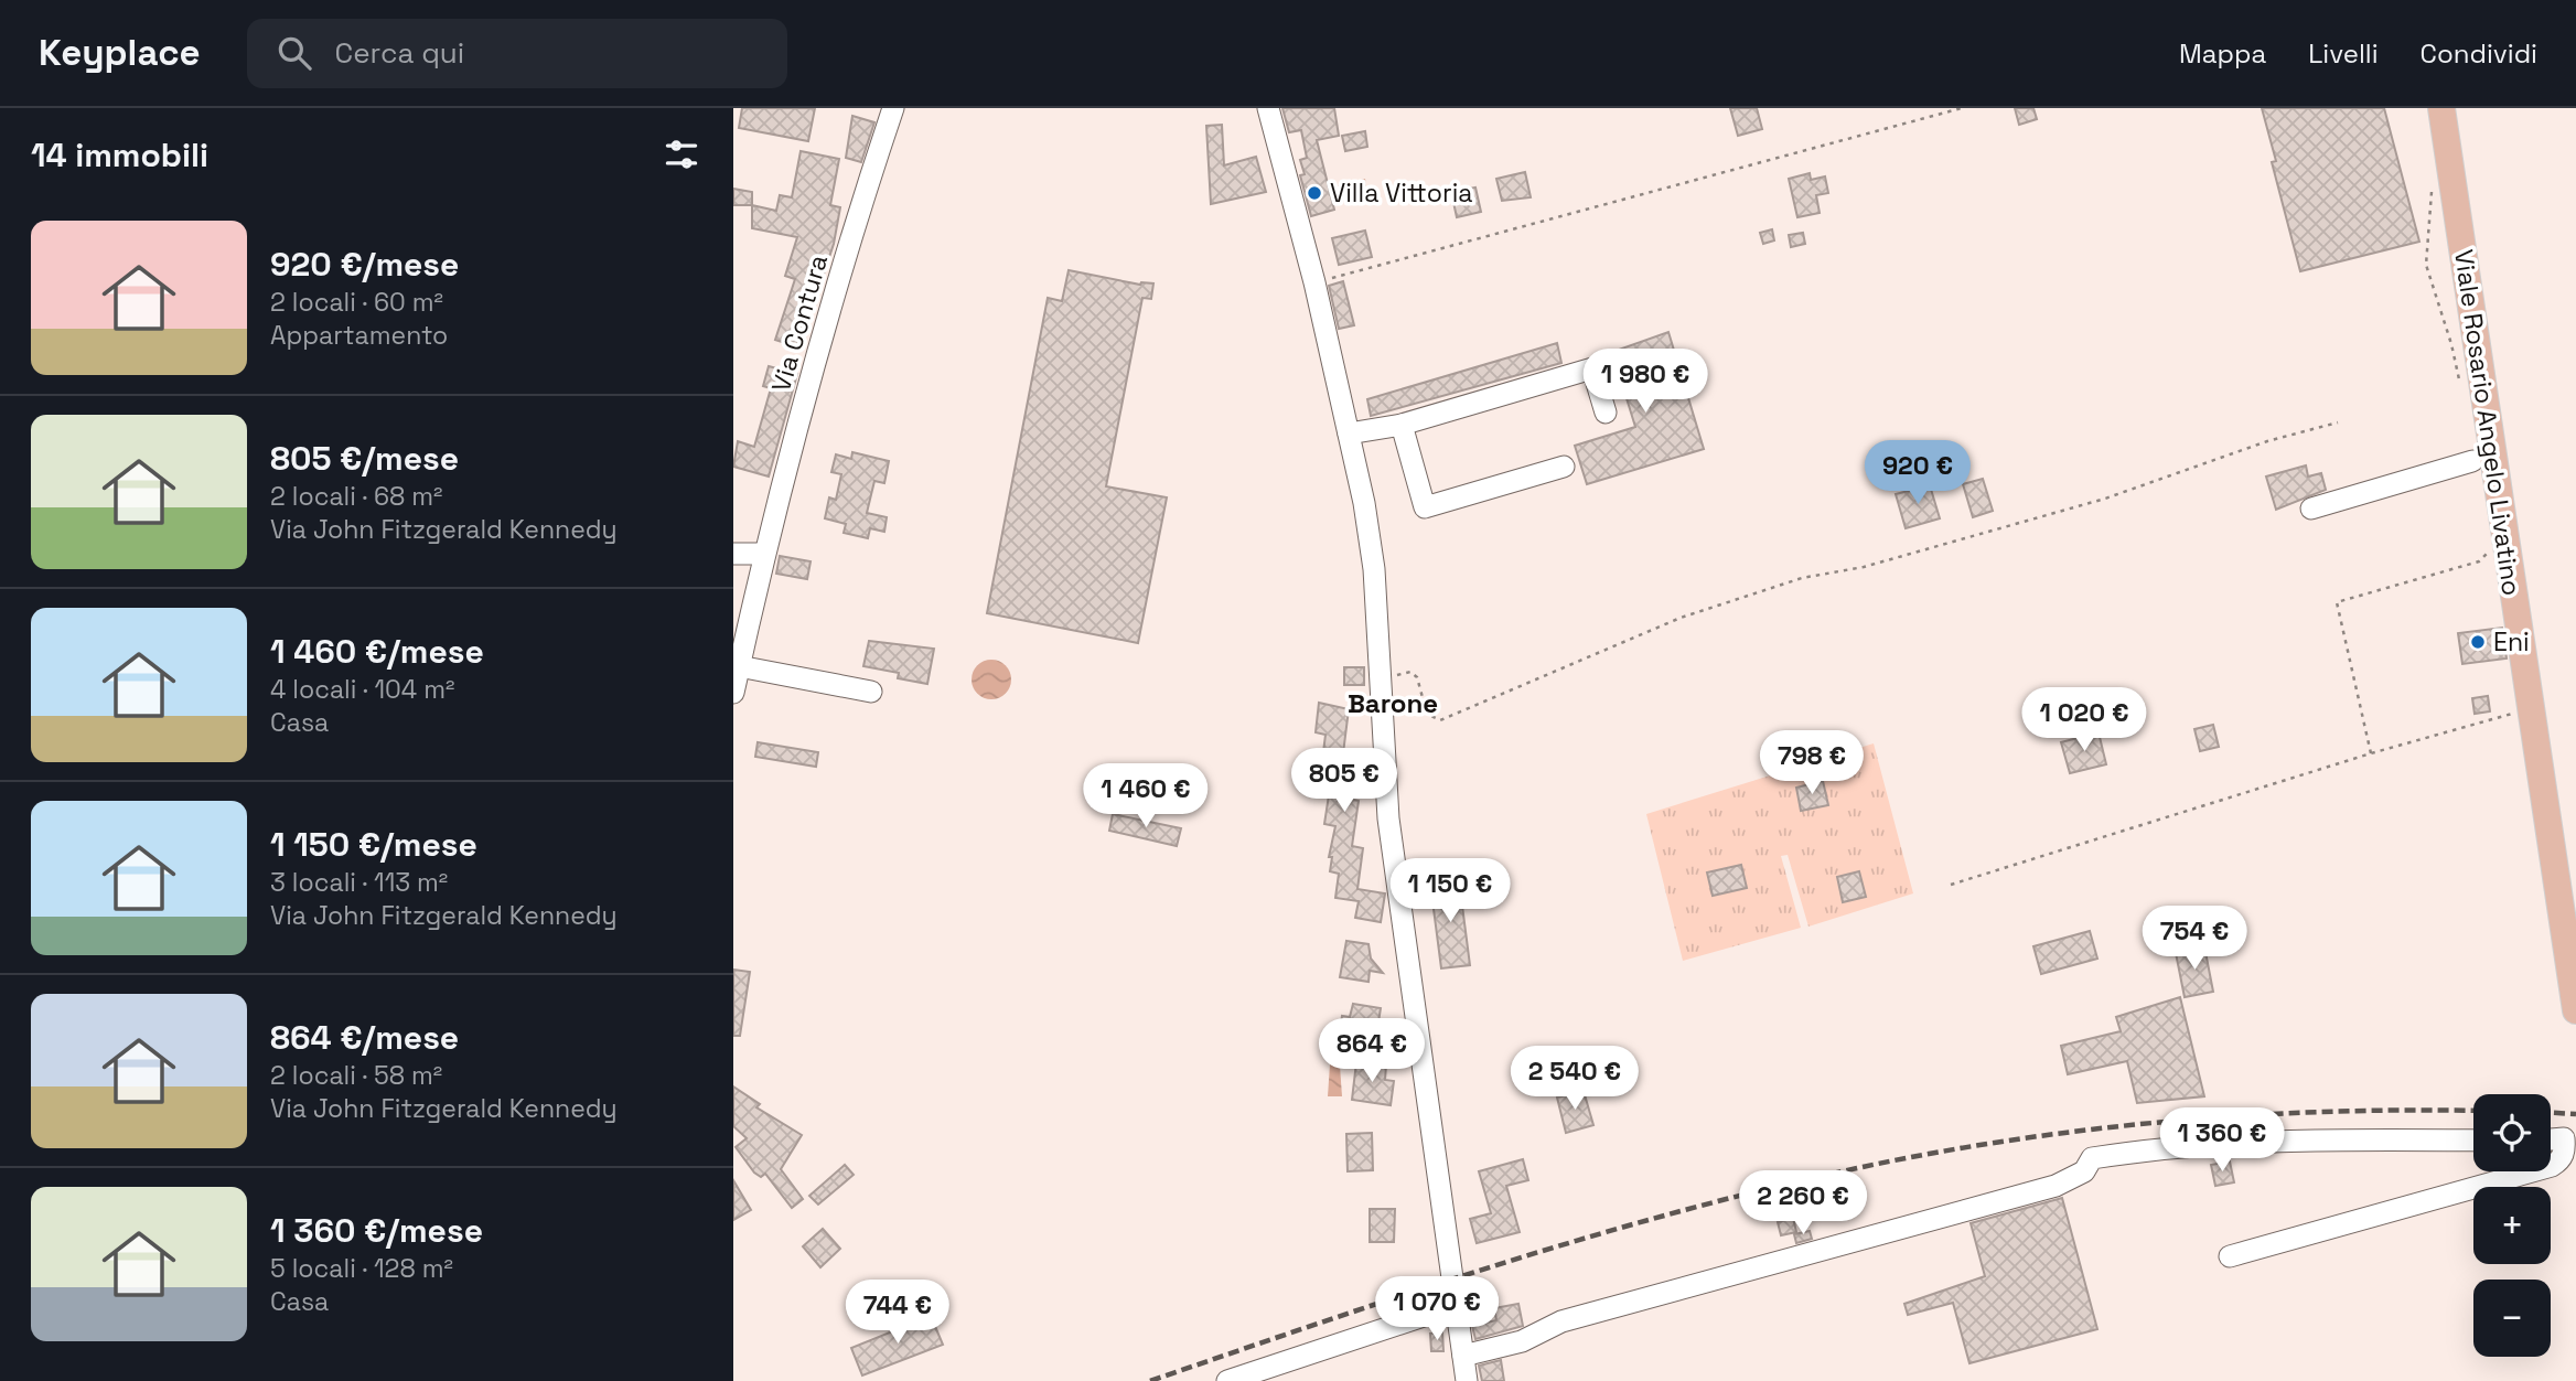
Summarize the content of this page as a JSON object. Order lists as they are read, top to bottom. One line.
{"streets":{"main road":["Viale Rosario Angelo Livatino"],"street":["Via Contura"]},"districts":["Barone"],"places":["Villa Vittoria","Eni"],"page":{"header":"Keyplace","search":"Cerca qui","nav":["Mappa","Livelli","Condividi"],"heading":"14 immobili","list":[{"name":"920 €/mese","note":"2 locali · 60 m² · Appartamento"},{"name":"805 €/mese","note":"2 locali · 68 m² · Via John Fitzgerald Kennedy"},{"name":"1 460 €/mese","note":"4 locali · 104 m² · Casa"},{"name":"1 150 €/mese","note":"3 locali · 113 m² · Via John Fitzgerald Kennedy"},{"name":"864 €/mese","note":"2 locali · 58 m² · Via John Fitzgerald Kennedy"},{"name":"1 360 €/mese","note":"5 locali · 128 m² · Casa"}],"price":["1 980 €","920 €","1 020 €","798 €","805 €","1 460 €","1 150 €","754 €","864 €","2 540 €","1 360 €","2 260 €","1 070 €","744 €"],"map_buttons":["+","−"]}}
